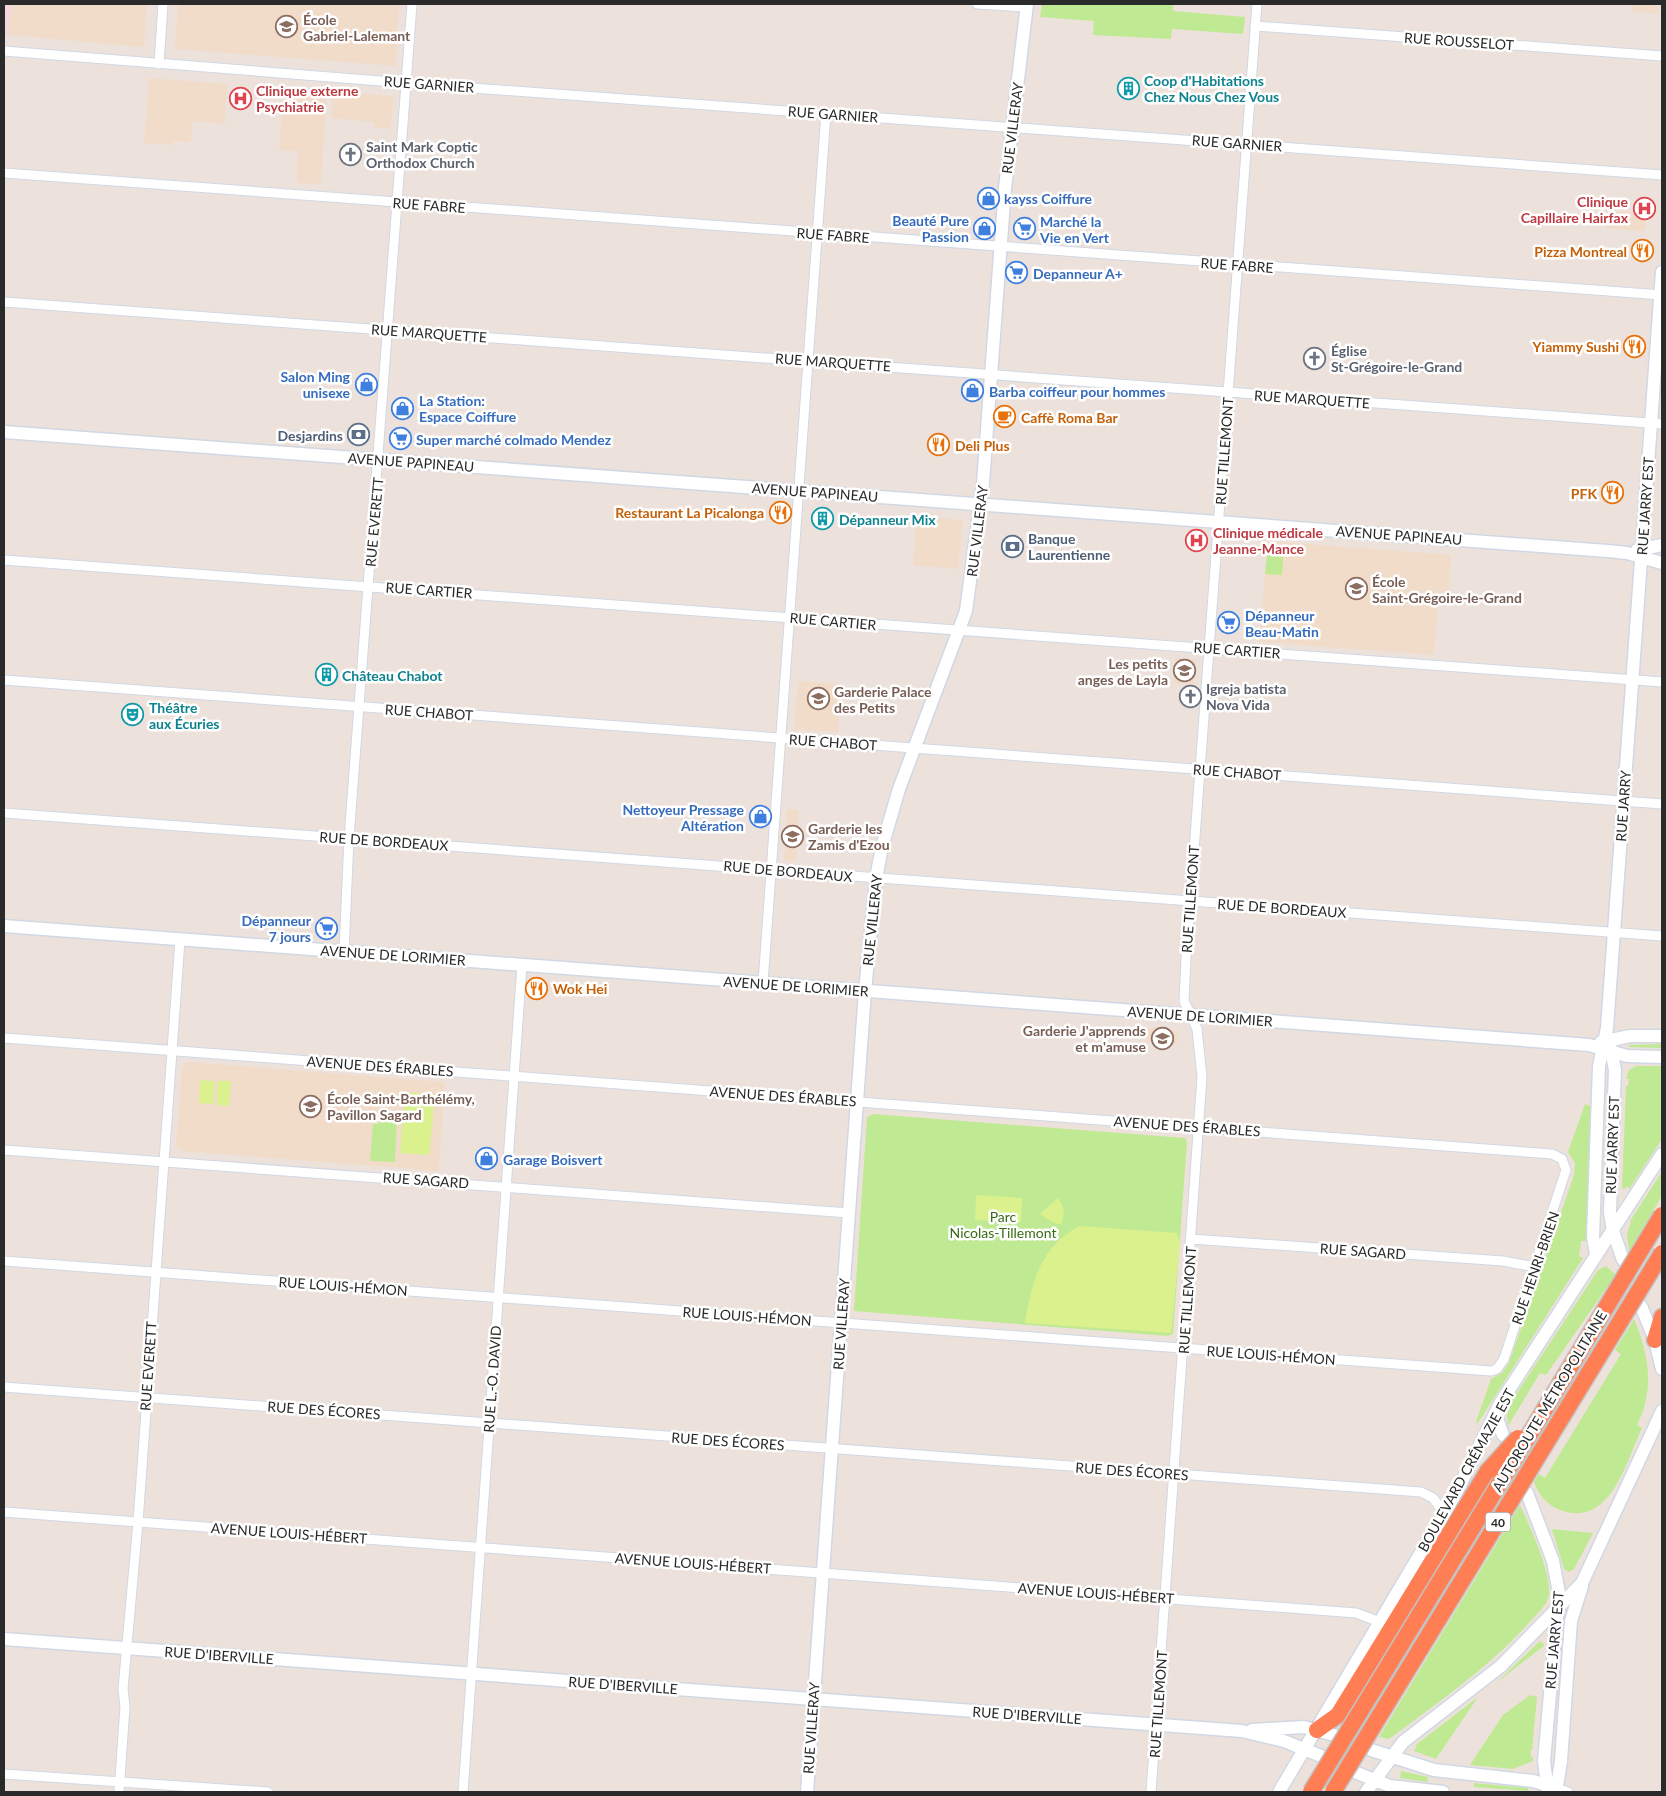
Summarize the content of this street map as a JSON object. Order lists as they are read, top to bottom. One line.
{"streets":{"highway":["AUTOROUTE MÉTROPOLITAINE","40"],"main road":["RUE VILLERAY","AVENUE PAPINEAU","RUE JARRY EST","RUE JARRY","AVENUE DE LORIMIER","BOULEVARD CRÉMAZIE EST","RUE D'IBERVILLE"],"street":["RUE ROUSSELOT","RUE GARNIER","RUE FABRE","RUE MARQUETTE","RUE TILLEMONT","RUE EVERETT","RUE CARTIER","RUE CHABOT","RUE DE BORDEAUX","AVENUE DES ÉRABLES","RUE SAGARD","RUE HENRI-BRIEN","RUE LOUIS-HÉMON","RUE L.-O. DAVID","RUE DES ÉCORES","AVENUE LOUIS-HÉBERT"]},"crossings":[["RUE ROUSSELOT","RUE TILLEMONT"],["RUE GARNIER","RUE VILLERAY"],["RUE GARNIER","RUE TILLEMONT"],["RUE GARNIER","RUE EVERETT"],["RUE VILLERAY","RUE FABRE"],["RUE VILLERAY","RUE MARQUETTE"],["RUE VILLERAY","AVENUE PAPINEAU"],["RUE VILLERAY","RUE CARTIER"],["RUE VILLERAY","RUE CHABOT"],["RUE VILLERAY","RUE DE BORDEAUX"],["RUE VILLERAY","AVENUE DE LORIMIER"],["RUE VILLERAY","AVENUE DES ÉRABLES"],["RUE VILLERAY","RUE SAGARD"],["RUE VILLERAY","RUE LOUIS-HÉMON"],["RUE VILLERAY","RUE DES ÉCORES"],["RUE VILLERAY","AVENUE LOUIS-HÉBERT"],["RUE VILLERAY","RUE D'IBERVILLE"],["RUE FABRE","RUE TILLEMONT"],["RUE FABRE","RUE JARRY EST"],["RUE FABRE","RUE EVERETT"],["RUE MARQUETTE","RUE TILLEMONT"],["RUE MARQUETTE","RUE JARRY EST"],["RUE MARQUETTE","RUE EVERETT"],["RUE TILLEMONT","AVENUE PAPINEAU"],["RUE TILLEMONT","RUE CARTIER"],["RUE TILLEMONT","RUE CHABOT"],["RUE TILLEMONT","RUE DE BORDEAUX"],["RUE TILLEMONT","AVENUE DE LORIMIER"],["RUE TILLEMONT","AVENUE DES ÉRABLES"],["RUE TILLEMONT","RUE SAGARD"],["RUE TILLEMONT","RUE LOUIS-HÉMON"],["RUE TILLEMONT","RUE DES ÉCORES"],["RUE TILLEMONT","AVENUE LOUIS-HÉBERT"],["RUE TILLEMONT","RUE D'IBERVILLE"],["AVENUE PAPINEAU","RUE JARRY EST"],["AVENUE PAPINEAU","RUE EVERETT"],["RUE JARRY EST","RUE CARTIER"],["RUE JARRY EST","RUE JARRY"],["RUE JARRY EST","RUE DE BORDEAUX"],["RUE JARRY EST","AVENUE DE LORIMIER"],["RUE JARRY EST","BOULEVARD CRÉMAZIE EST"],["RUE EVERETT","RUE CARTIER"],["RUE EVERETT","RUE CHABOT"],["RUE EVERETT","RUE DE BORDEAUX"],["RUE EVERETT","AVENUE DE LORIMIER"],["RUE EVERETT","AVENUE DES ÉRABLES"],["RUE EVERETT","RUE SAGARD"],["RUE EVERETT","RUE LOUIS-HÉMON"],["RUE EVERETT","RUE DES ÉCORES"],["RUE EVERETT","AVENUE LOUIS-HÉBERT"],["RUE EVERETT","RUE D'IBERVILLE"],["RUE CARTIER","RUE JARRY"],["RUE CHABOT","RUE JARRY"],["RUE JARRY","RUE DE BORDEAUX"],["AVENUE DE LORIMIER","RUE L.-O. DAVID"],["AVENUE DES ÉRABLES","RUE HENRI-BRIEN"],["AVENUE DES ÉRABLES","RUE L.-O. DAVID"],["RUE SAGARD","RUE HENRI-BRIEN"],["RUE SAGARD","RUE L.-O. DAVID"],["RUE HENRI-BRIEN","RUE LOUIS-HÉMON"],["RUE LOUIS-HÉMON","RUE L.-O. DAVID"],["RUE L.-O. DAVID","RUE DES ÉCORES"],["RUE L.-O. DAVID","AVENUE LOUIS-HÉBERT"],["RUE L.-O. DAVID","RUE D'IBERVILLE"],["RUE DES ÉCORES","BOULEVARD CRÉMAZIE EST"],["BOULEVARD CRÉMAZIE EST","AVENUE LOUIS-HÉBERT"],["BOULEVARD CRÉMAZIE EST","RUE D'IBERVILLE"]],"parks":["Parc Nicolas-Tillemont"],"places":{"school or university":["École Gabriel-Lalemant","École Saint-Grégoire-le-Grand","Les petits anges de Layla","Garderie Palace des Petits","Garderie les Zamis d'Ezou","Garderie J'apprends et m'amuse","École Saint-Barthélémy, Pavillon Sagard"],"building":["Coop d'Habitations Chez Nous Chez Vous","Dépanneur Mix","Château Chabot"],"hospital":["Clinique externe Psychiatrie","Clinique Capillaire Hairfax","Clinique médicale Jeanne-Mance"],"church":["Saint Mark Coptic Orthodox Church","Église St-Grégoire-le-Grand","Igreja batista Nova Vida"],"shop":["kayss Coiffure","Beauté Pure Passion","Salon Ming unisexe","Barba coiffeur pour hommes","La Station: Espace Coiffure","Nettoyeur Pressage Altération","Garage Boisvert"],"supermarket":["Marché la Vie en Vert","Depanneur A+","Super marché colmado Mendez","Dépanneur Beau-Matin","Dépanneur 7 jours"],"restaurant":["Pizza Montreal","Yiammy Sushi","Deli Plus","PFK","Restaurant La Picalonga","Wok Hei"],"cafe":["Caffè Roma Bar"],"bank":["Desjardins","Banque Laurentienne"],"theatre":["Théâtre aux Écuries"]}}
